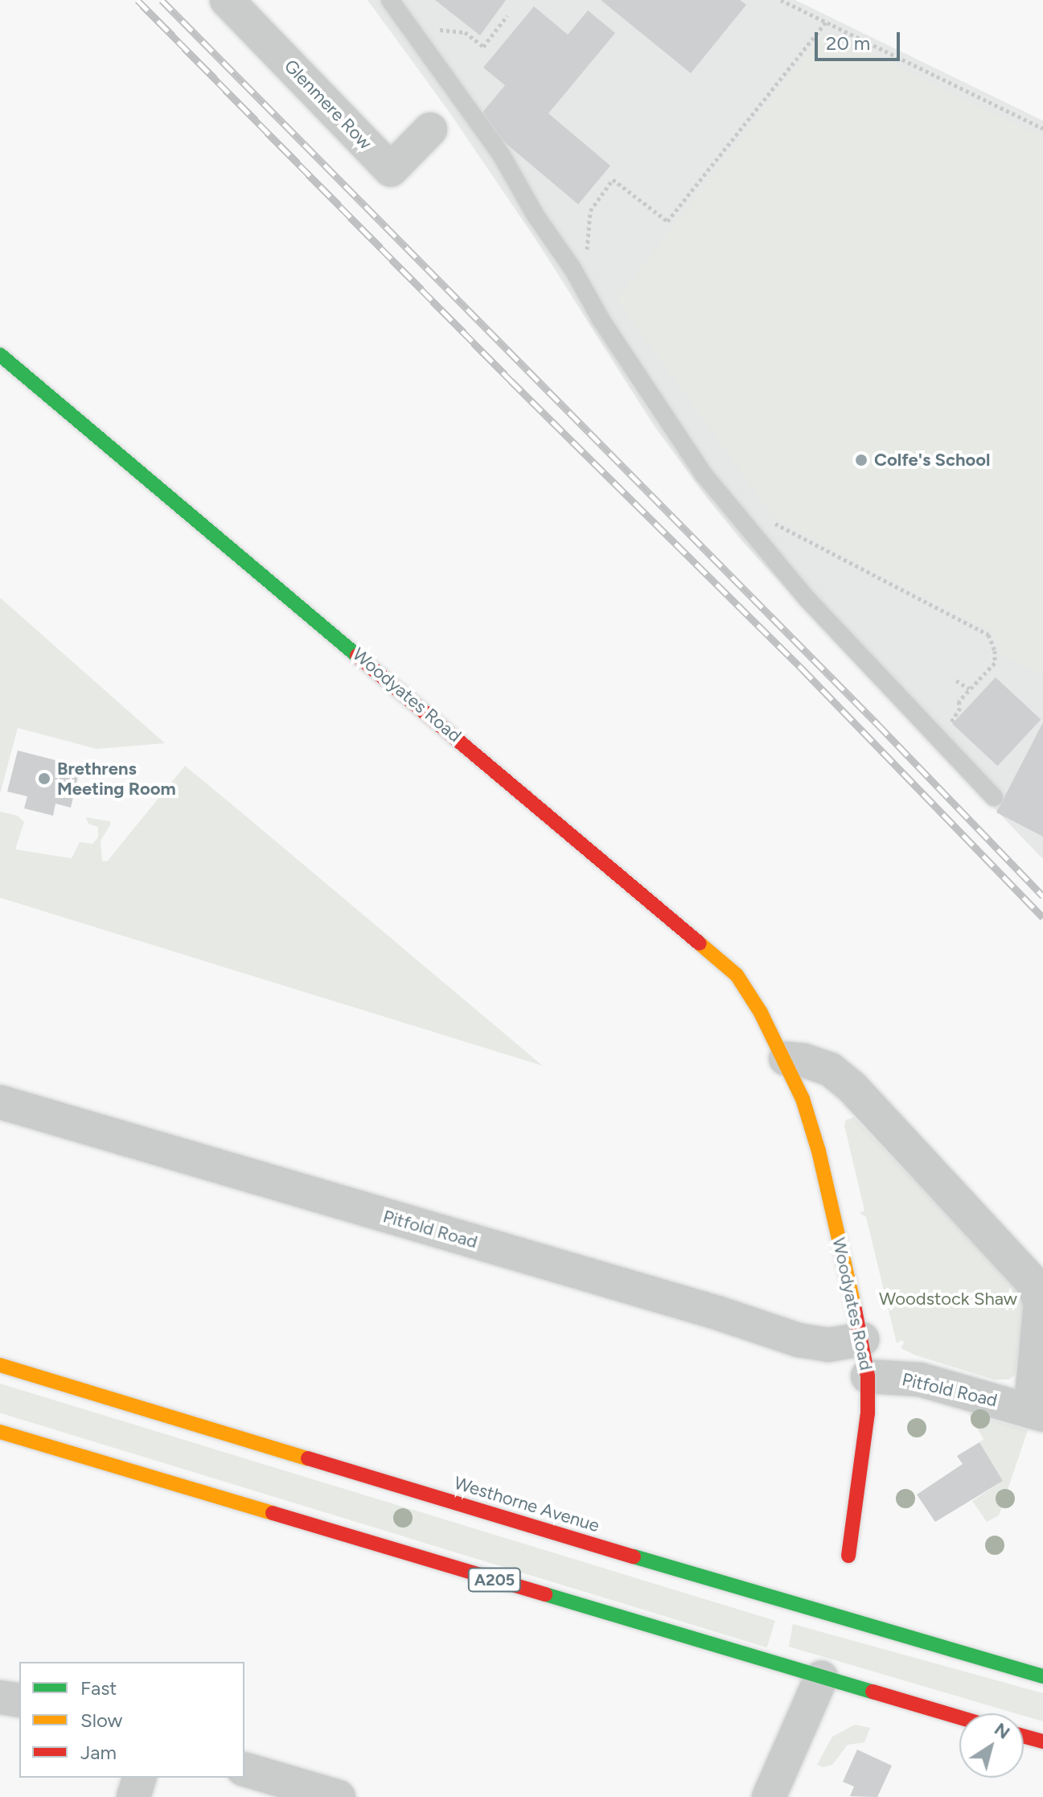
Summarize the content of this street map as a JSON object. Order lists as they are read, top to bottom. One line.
{"streets":{"main road":["Woodyates Road","Westhorne Avenue","A205"],"street":["Glenmere Row","Pitfold Road"]},"crossings":[["Woodyates Road","Pitfold Road"]],"parks":["Woodstock Shaw"],"places":["Colfe's School","Brethrens Meeting Room"],"legend":["Fast","Slow","Jam"],"scale_bar":"20 m","north":"top right"}
